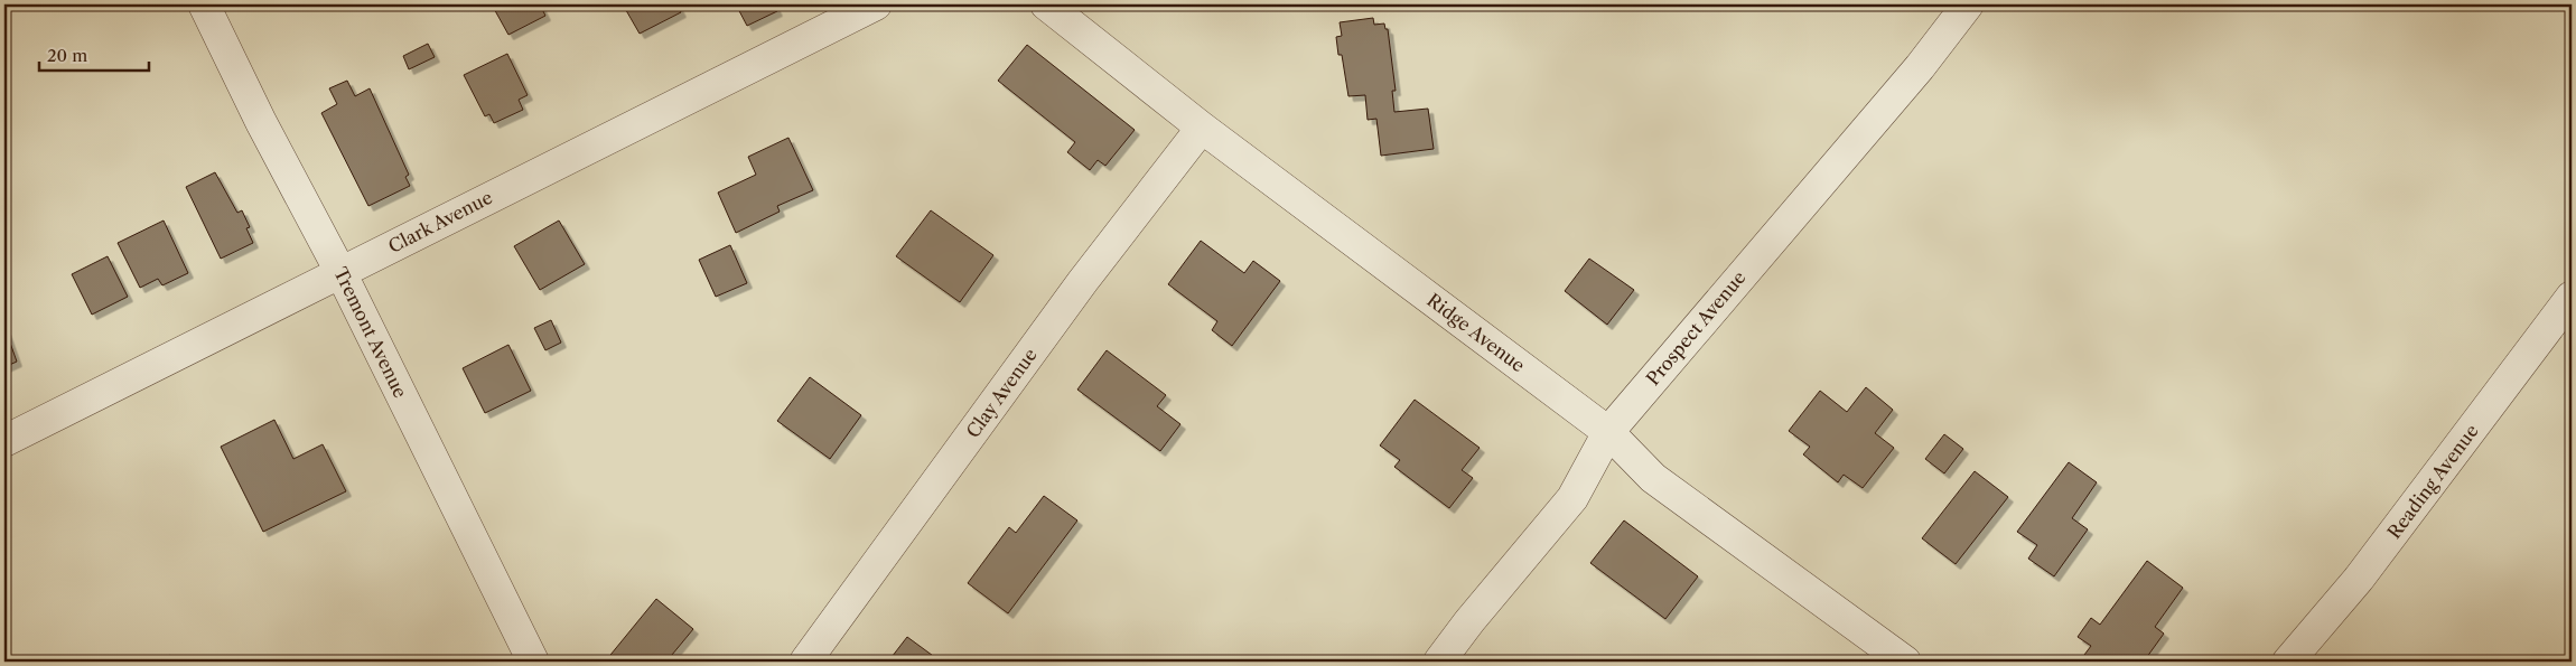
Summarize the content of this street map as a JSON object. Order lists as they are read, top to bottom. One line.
{"streets":{"street":["Clark Avenue","Prospect Avenue","Tremont Avenue","Ridge Avenue","Clay Avenue","Reading Avenue"]},"crossings":[["Clark Avenue","Tremont Avenue"],["Prospect Avenue","Ridge Avenue"],["Ridge Avenue","Clay Avenue"]],"scale_bar":"20 m"}
